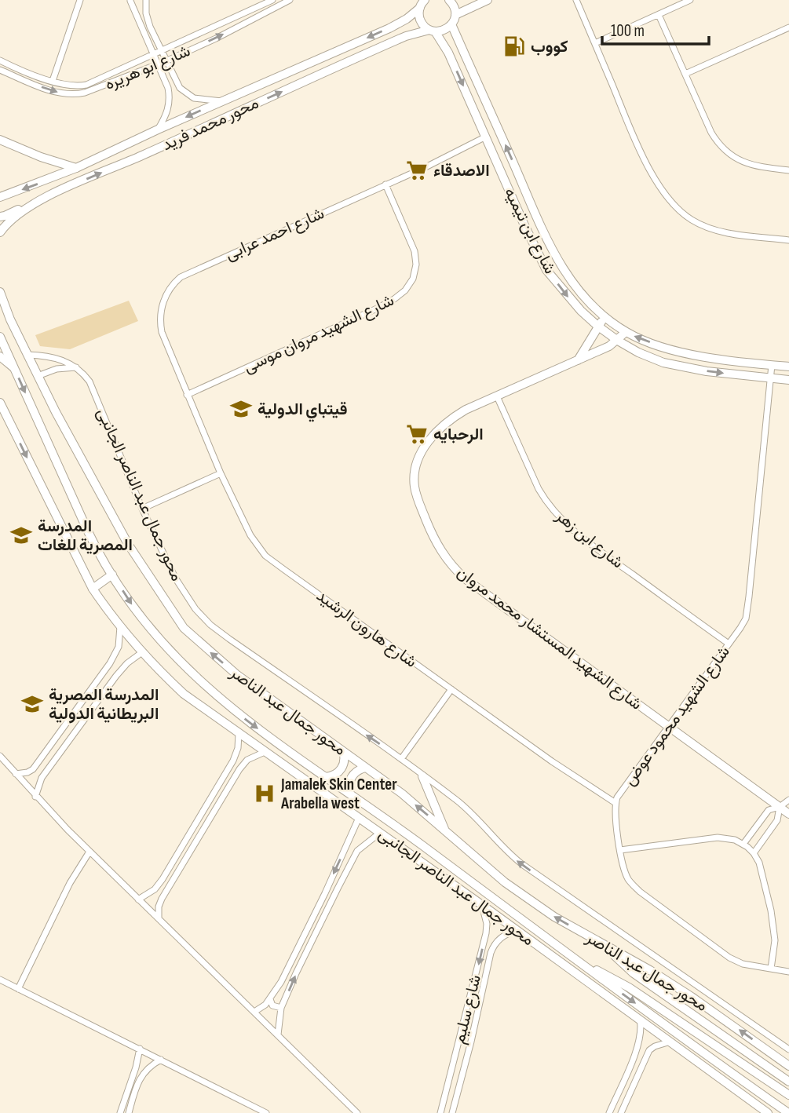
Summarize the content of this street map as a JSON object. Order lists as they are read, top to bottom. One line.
{"streets":{"main road":["محور محمد فريد","شارع ابن تيميه","محور جمال عبد الناصر الجانبى","شارع الشهيد المستشار محمد مروان","محور جمال عبد الناصر"],"street":["شارع ابو هريره","شارع احمد عرابى","شارع الشهيد مروان موسى","شارع ابن زهر","شارع هارون الرشيد","شارع الشهيد محمود عوض","شارع سليم"]},"crossings":[["محور محمد فريد","شارع ابن تيميه"],["شارع ابن تيميه","شارع احمد عرابى"],["شارع ابن تيميه","شارع الشهيد المستشار محمد مروان"],["شارع ابن تيميه","شارع الشهيد محمود عوض"],["شارع احمد عرابى","شارع الشهيد مروان موسى"],["شارع احمد عرابى","شارع هارون الرشيد"],["شارع الشهيد مروان موسى","شارع هارون الرشيد"],["محور جمال عبد الناصر الجانبى","شارع سليم"],["شارع ابن زهر","شارع الشهيد المستشار محمد مروان"],["شارع ابن زهر","شارع الشهيد محمود عوض"],["شارع هارون الرشيد","شارع الشهيد محمود عوض"],["شارع الشهيد المستشار محمد مروان","شارع الشهيد محمود عوض"]],"places":{"fuel station":["كووب"],"supermarket":["الاصدقاء","الرحبايه"],"school or university":["قيتباي الدولية","المدرسة المصرية للغات","المدرسة المصرية البريطانية الدولية"],"hospital":["Jamalek Skin Center Arabella west"]},"scale_bar":"100 m"}
